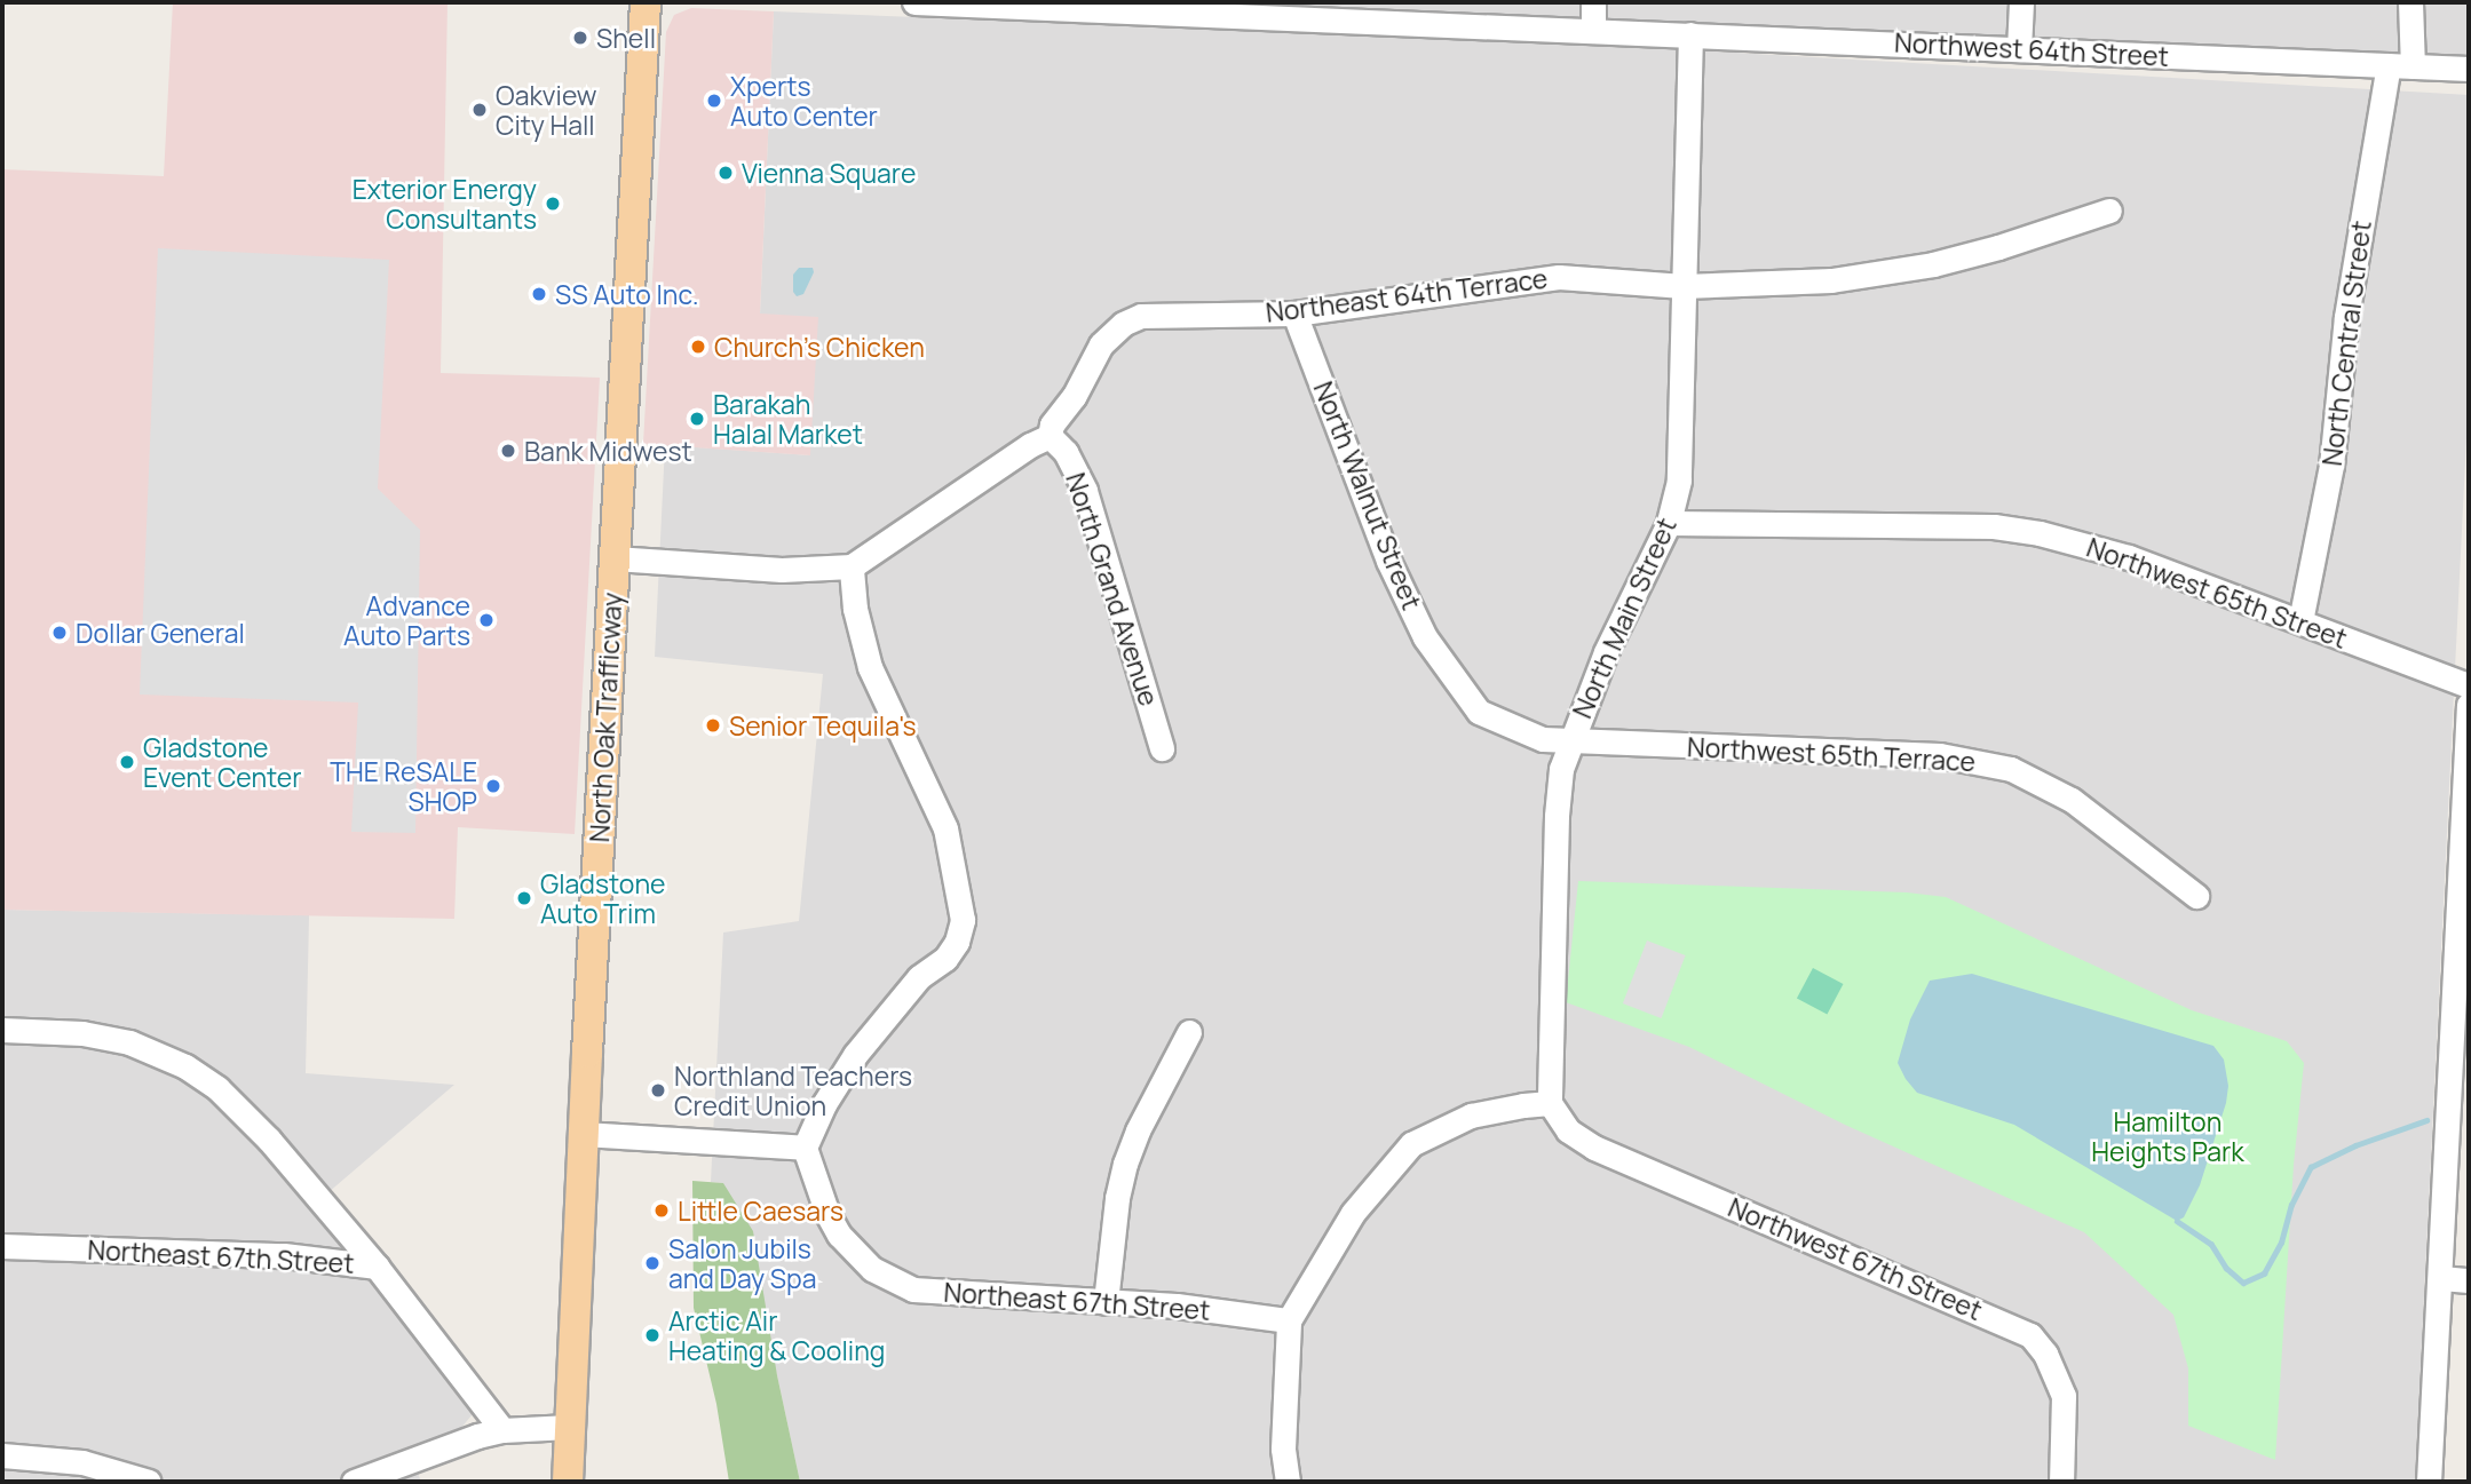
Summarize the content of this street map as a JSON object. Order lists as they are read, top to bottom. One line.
{"streets":{"main road":["North Oak Trafficway"],"street":["Northwest 64th Street","Northeast 64th Terrace","North Central Street","North Walnut Street","North Grand Avenue","Northwest 65th Street","North Main Street","Northwest 65th Terrace","Northeast 67th Street","Northwest 67th Street"]},"crossings":[["Northwest 64th Street","North Central Street"],["Northwest 64th Street","North Main Street"],["Northeast 64th Terrace","North Walnut Street"],["Northeast 64th Terrace","North Grand Avenue"],["Northeast 64th Terrace","North Main Street"],["North Central Street","Northwest 65th Street"],["North Walnut Street","North Main Street"],["North Walnut Street","Northwest 65th Terrace"],["Northwest 65th Street","North Main Street"],["North Main Street","Northwest 65th Terrace"],["North Main Street","Northwest 67th Street"]],"parks":["Hamilton Heights Park"],"places":["Shell","Xperts Auto Center","Oakview City Hall","Vienna Square","Exterior Energy Consultants","SS Auto Inc.","Church's Chicken","Barakah Halal Market","Bank Midwest","Advance Auto Parts","Dollar General","Senior Tequila's","Gladstone Event Center","THE ReSALE SHOP","Gladstone Auto Trim","Northland Teachers Credit Union","Little Caesars","Salon Jubils and Day Spa","Arctic Air Heating & Cooling"]}
